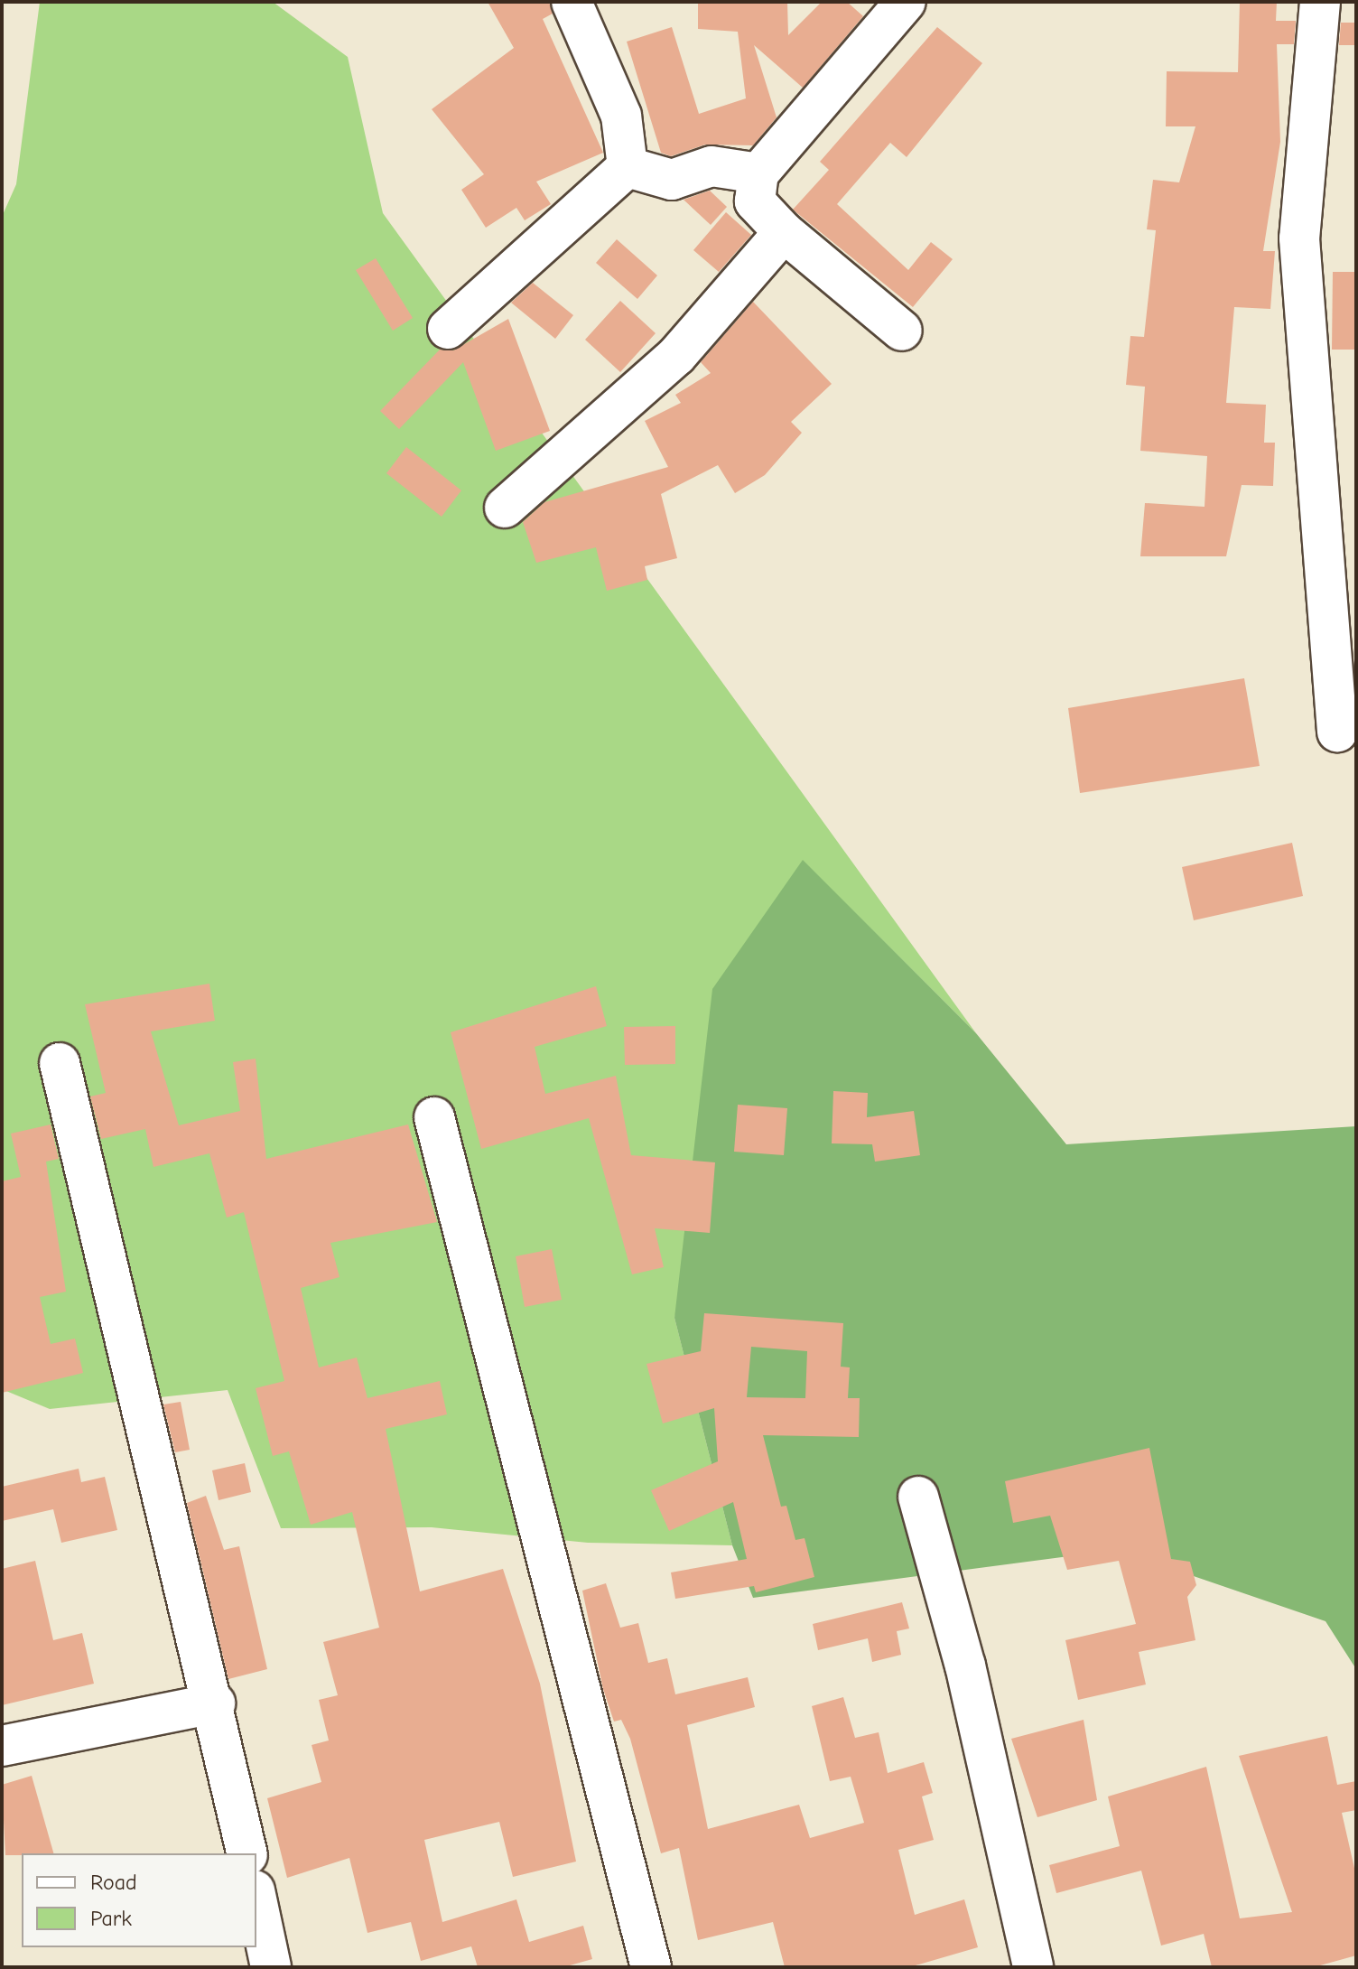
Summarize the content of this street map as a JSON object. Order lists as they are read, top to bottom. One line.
{"legend":["Road","Park"]}
